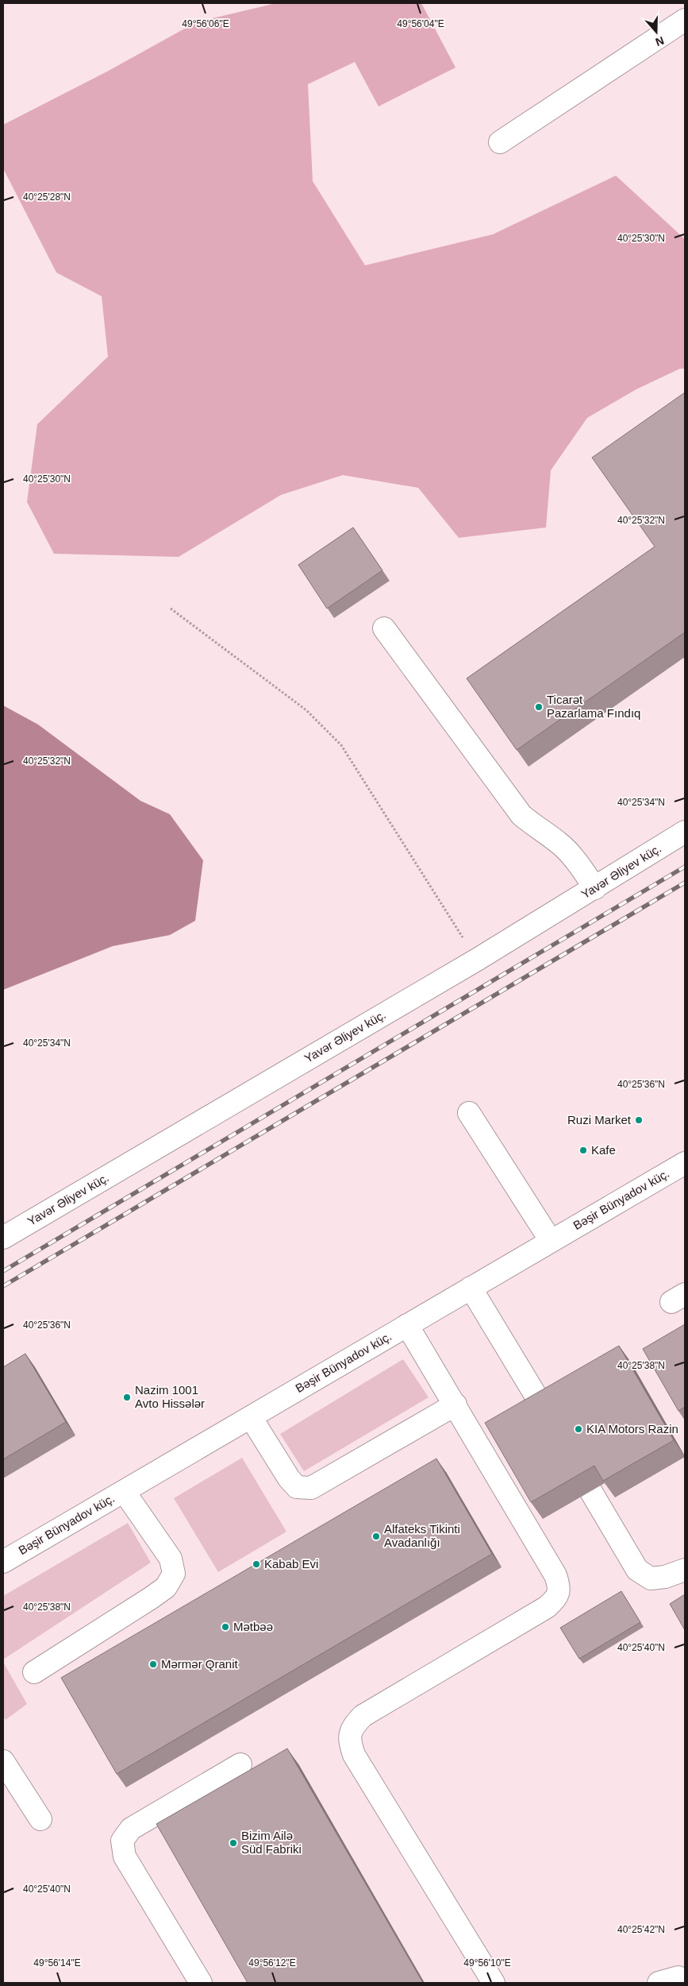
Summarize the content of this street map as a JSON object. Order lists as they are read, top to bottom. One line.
{"streets":{"street":["Yavər Əliyev küç.","Bəşir Bünyadov küç."]},"places":["Ticarət Pazarlama Fındıq","Ruzi Market","Kafe","Nazim 1001 Avto Hissələr","KIA Motors Razin","Alfateks Tikinti Avadanlığı","Kabab Evi","Mətbəə","Mərmər Qranit","Bizim Ailə Süd Fabriki"],"north":"bottom","coordinates":["49°56'06\"E","49°56'04\"E","40°25'28\"N","40°25'30\"N","40°25'32\"N","40°25'34\"N","40°25'36\"N","40°25'38\"N","40°25'40\"N","40°25'42\"N","49°56'14\"E","49°56'12\"E","49°56'10\"E"]}
